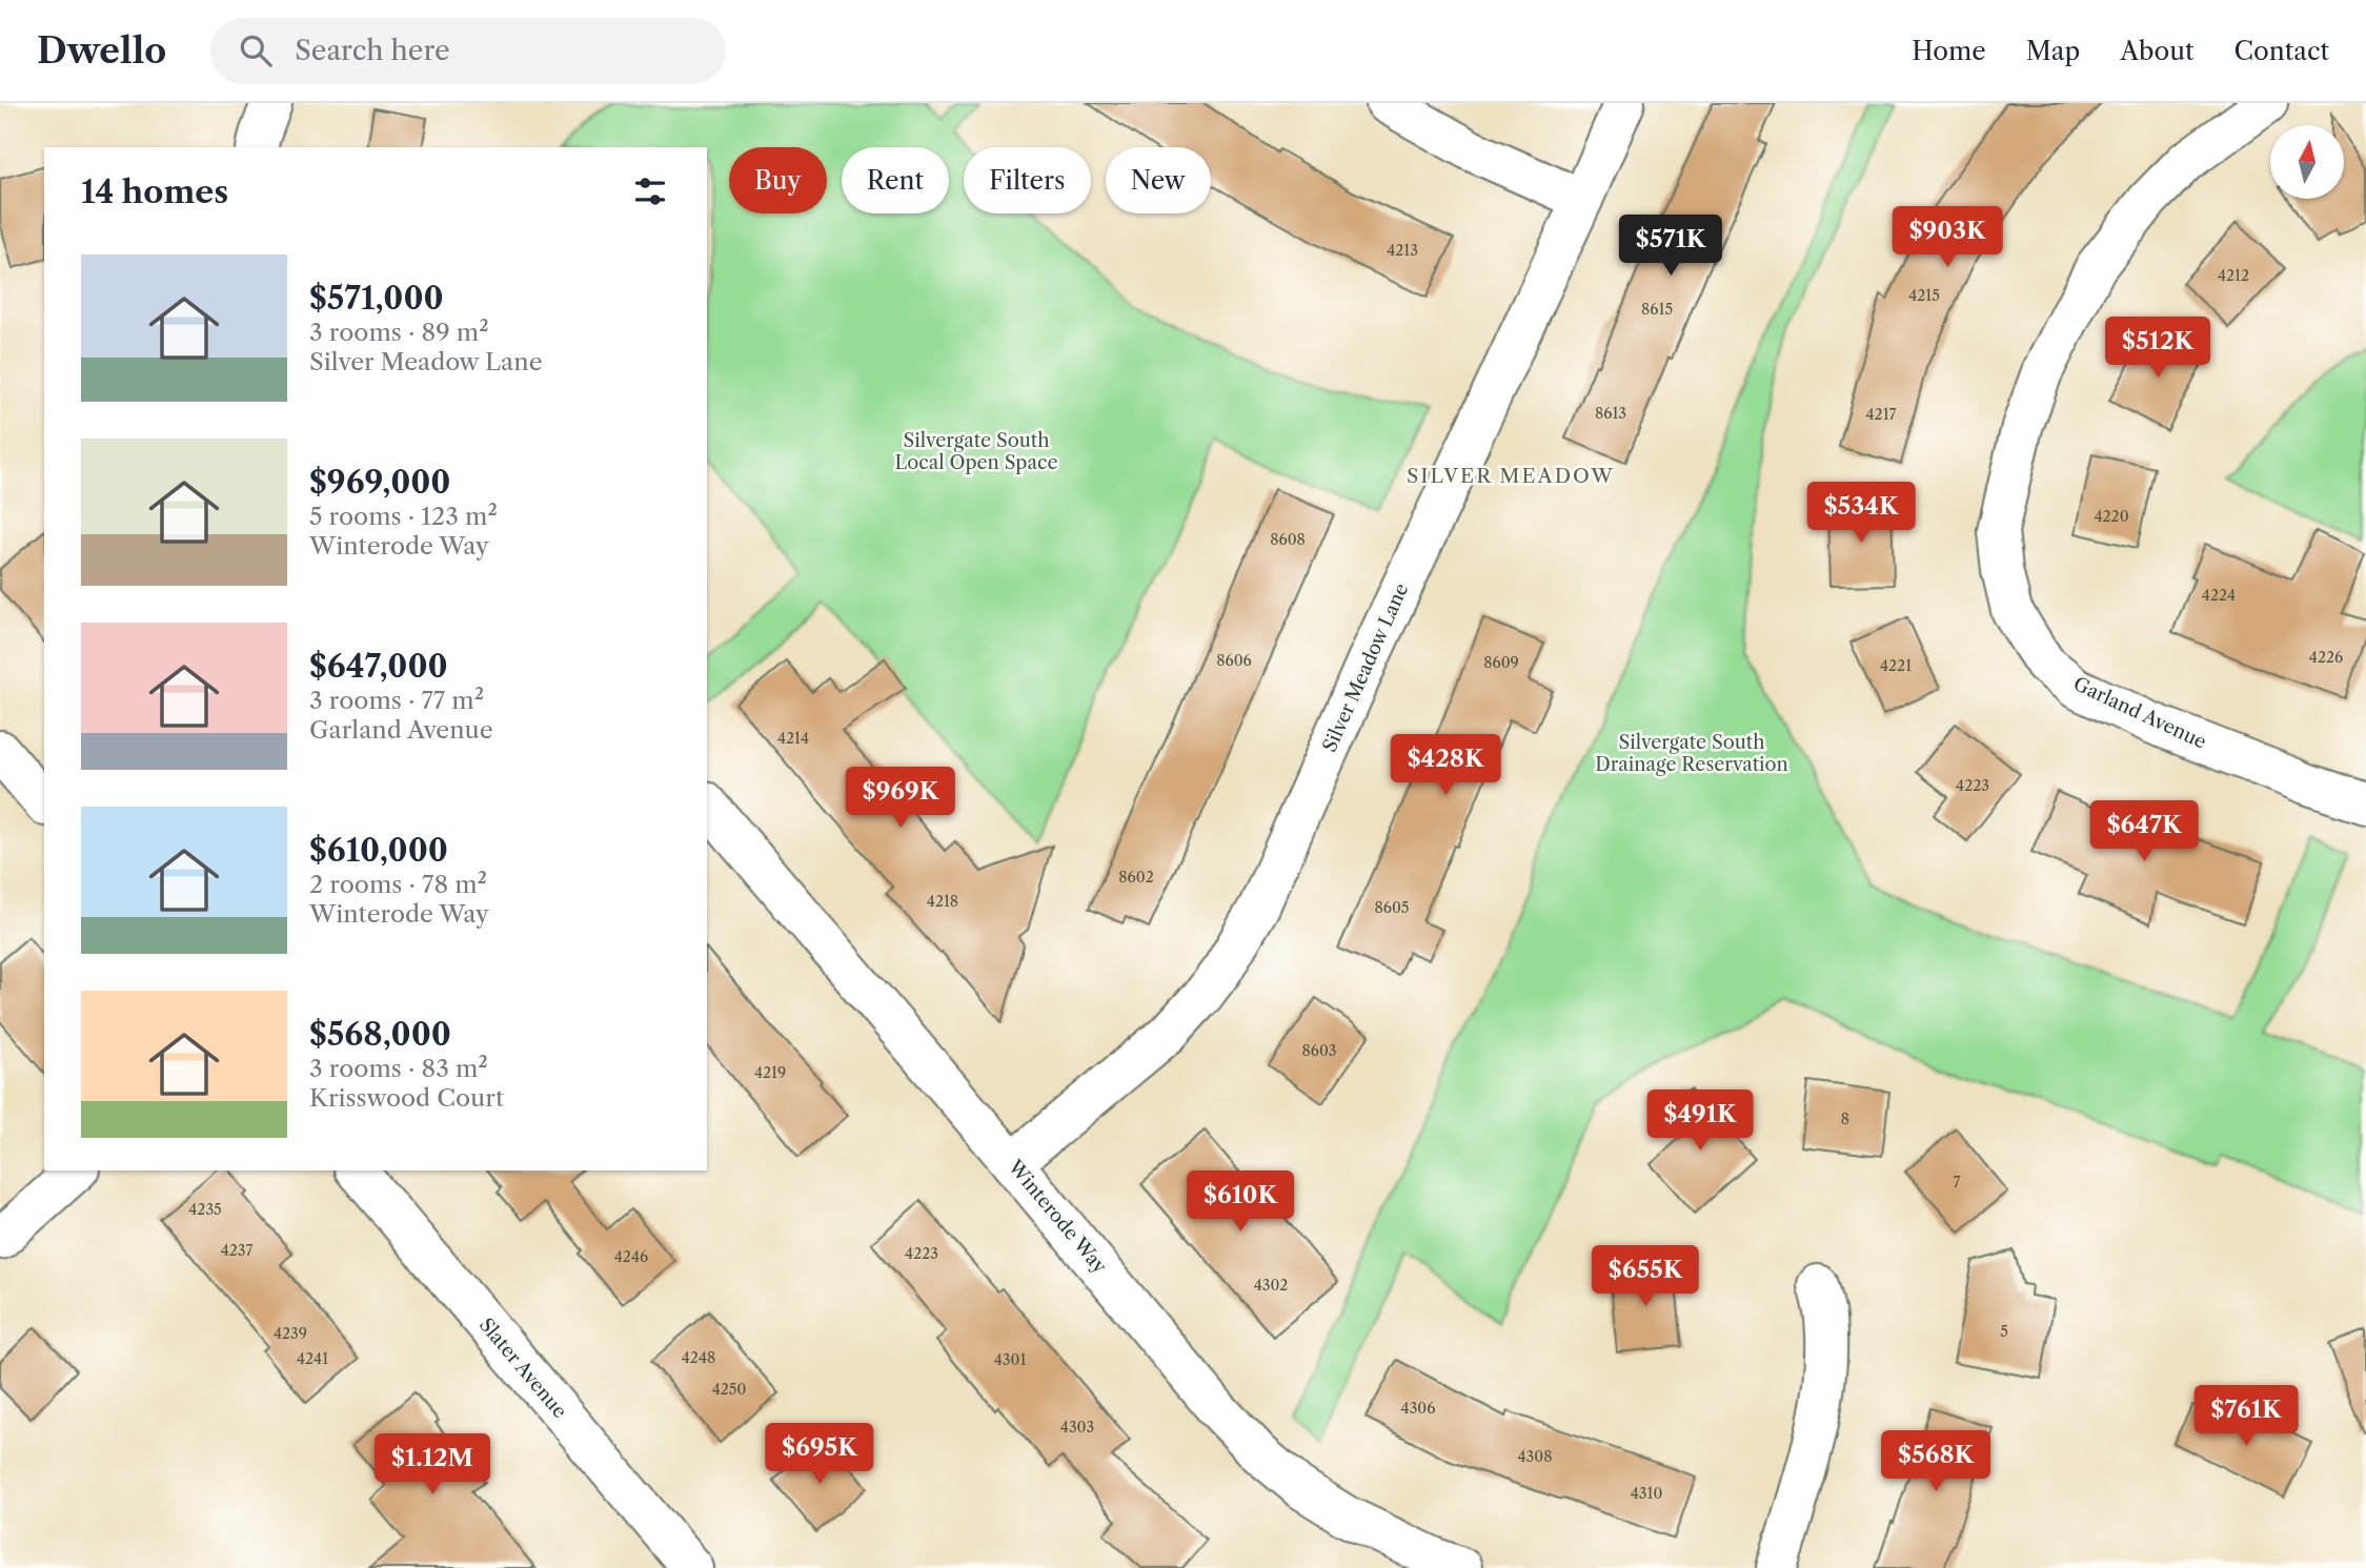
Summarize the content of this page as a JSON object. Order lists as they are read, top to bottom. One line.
{"streets":{"street":["Silver Meadow Lane","Garland Avenue","Winterode Way","Slater Avenue"]},"crossings":[["Silver Meadow Lane","Winterode Way"]],"districts":["SILVER MEADOW"],"parks":["Silvergate South Local Open Space","Silvergate South Drainage Reservation"],"house_numbers":["4213","4212","4215","8615","8613","4217","4220","8608","4224","4226","8606","8609","4221","4214","4223","8602","4218","8605","8603","4219","8","7","4235","4237","4223","4246","4302","5","4239","4248","4241","4301","4250","4306","4303","4308","4310"],"north":"top","page":{"header":"Dwello","search":"Search here","nav":["Home","Map","About","Contact"],"chip":["Buy","Rent","Filters","New"],"heading":"14 homes","price":["$903K","$571K","$512K","$534K","$428K","$969K","$647K","$491K","$610K","$655K","$761K","$695K","$568K","$1.12M"],"list":[{"name":"$571,000","note":"3 rooms · 89 m² · Silver Meadow Lane"},{"name":"$969,000","note":"5 rooms · 123 m² · Winterode Way"},{"name":"$647,000","note":"3 rooms · 77 m² · Garland Avenue"},{"name":"$610,000","note":"2 rooms · 78 m² · Winterode Way"},{"name":"$568,000","note":"3 rooms · 83 m² · Krisswood Court"}]}}
